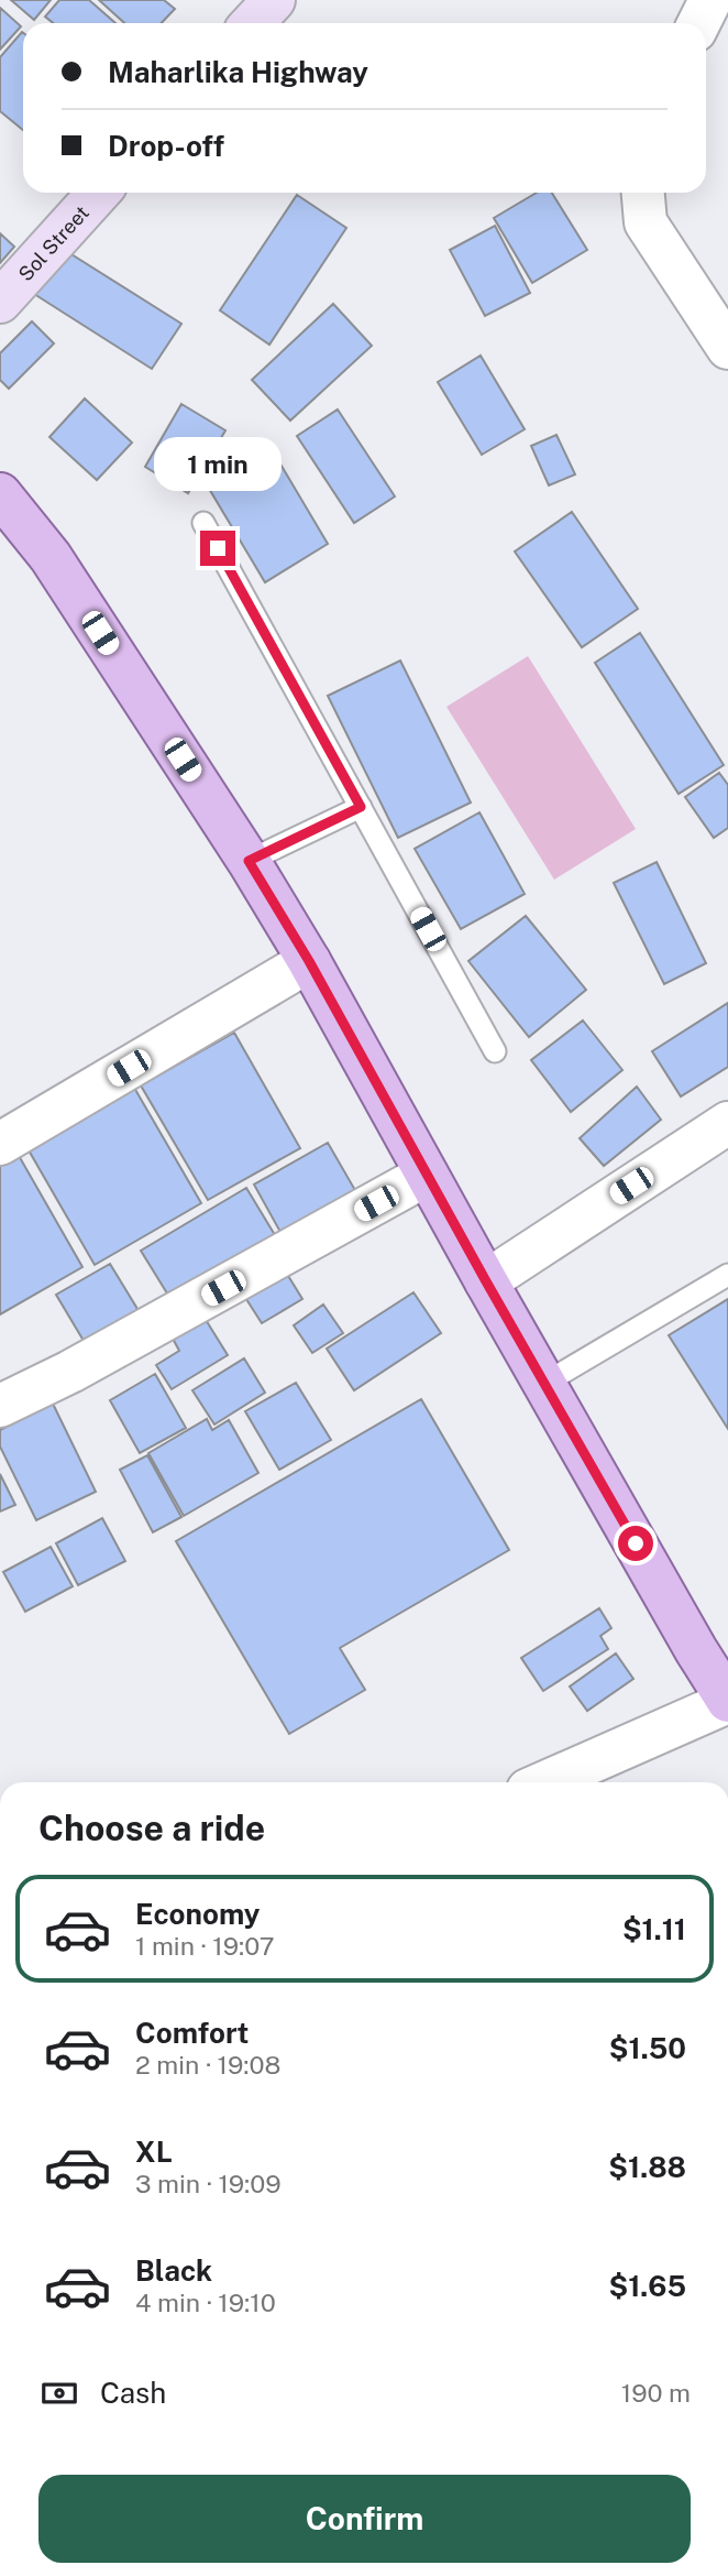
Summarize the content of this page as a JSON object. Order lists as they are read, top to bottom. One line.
{"streets":{"street":["Sol Street"]},"page":{"banner":["Maharlika Highway","Drop-off"],"bubble":"1 min","heading":"Choose a ride","list":[{"name":"Economy","note":"1 min · 19:07","value":"$1.11"},{"name":"Comfort","note":"2 min · 19:08","value":"$1.50"},{"name":"XL","note":"3 min · 19:09","value":"$1.88"},{"name":"Black","note":"4 min · 19:10","value":"$1.65"}],"pay":["Cash","190 m"],"buttons":"Confirm"}}
